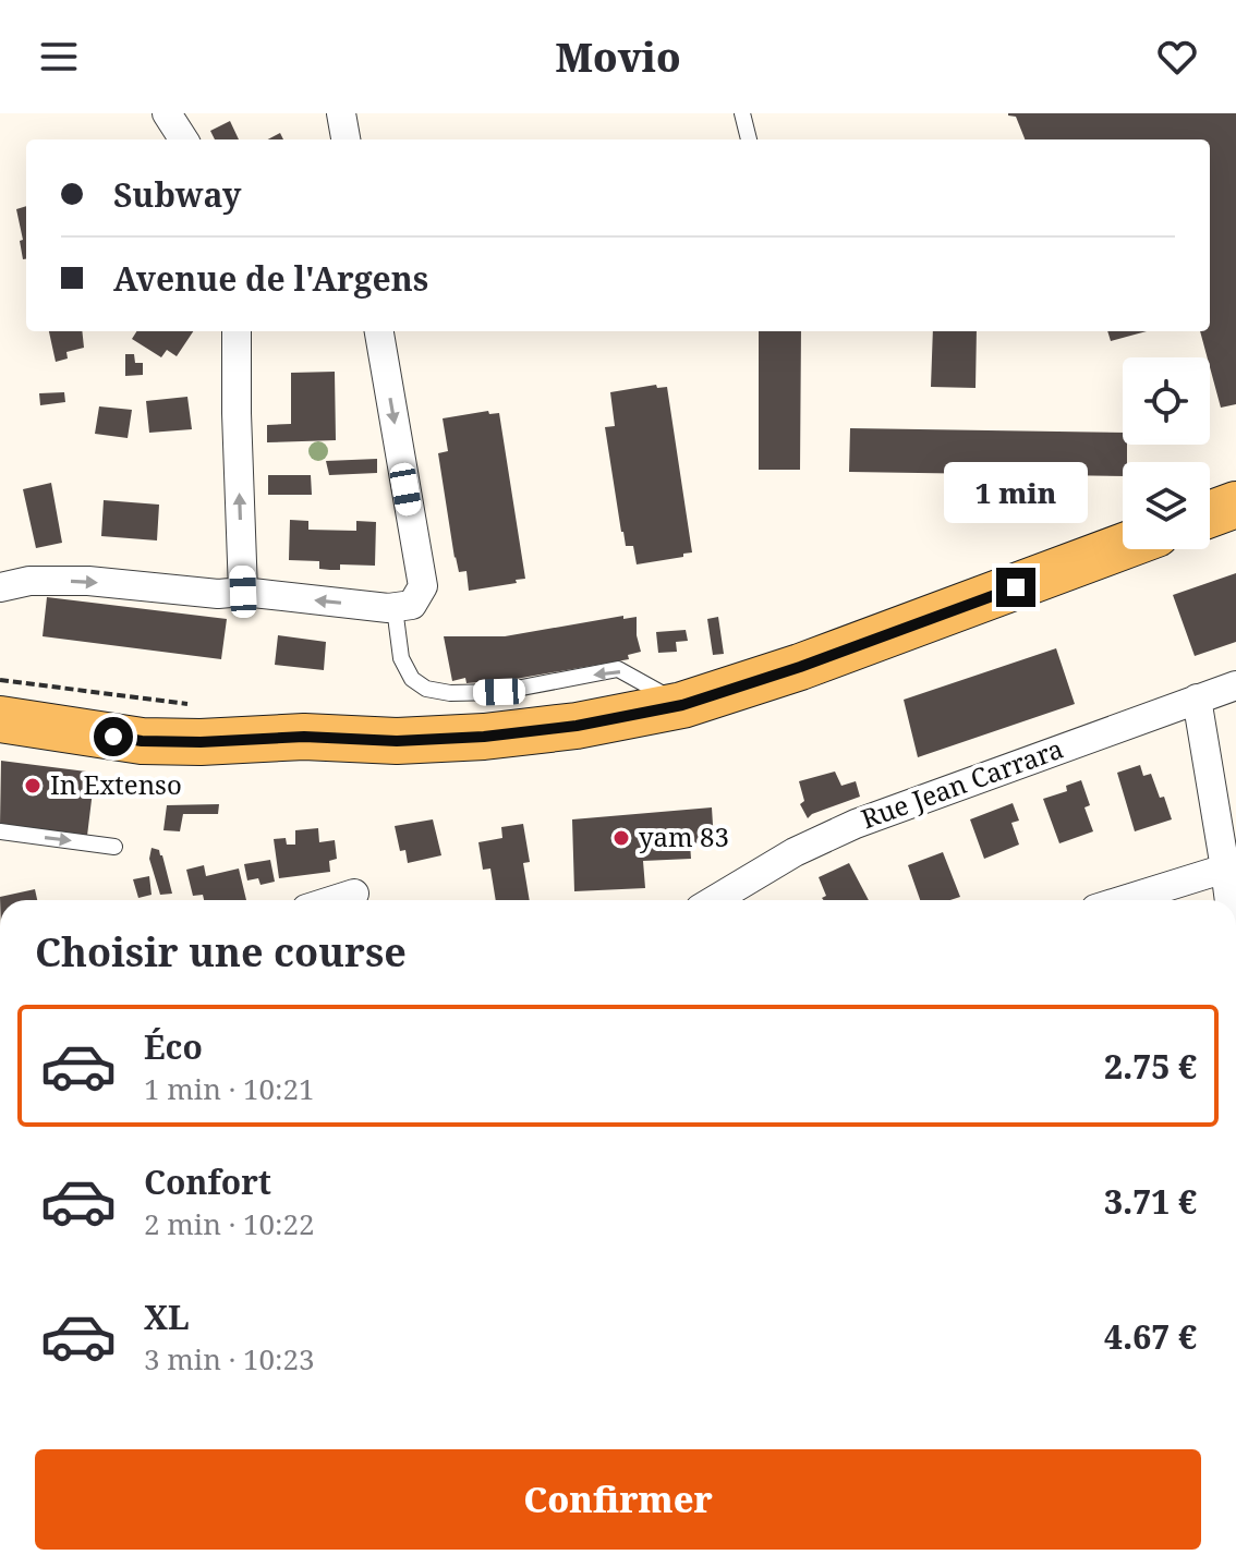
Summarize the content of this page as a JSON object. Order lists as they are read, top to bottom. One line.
{"streets":{"street":["Rue Jean Carrara"]},"places":["In Extenso","yam 83"],"page":{"header":"Movio","banner":["Subway","Avenue de l'Argens"],"bubble":"1 min","heading":"Choisir une course","list":[{"name":"Éco","note":"1 min · 10:21","value":"2.75 €"},{"name":"Confort","note":"2 min · 10:22","value":"3.71 €"},{"name":"XL","note":"3 min · 10:23","value":"4.67 €"}],"buttons":"Confirmer"}}
